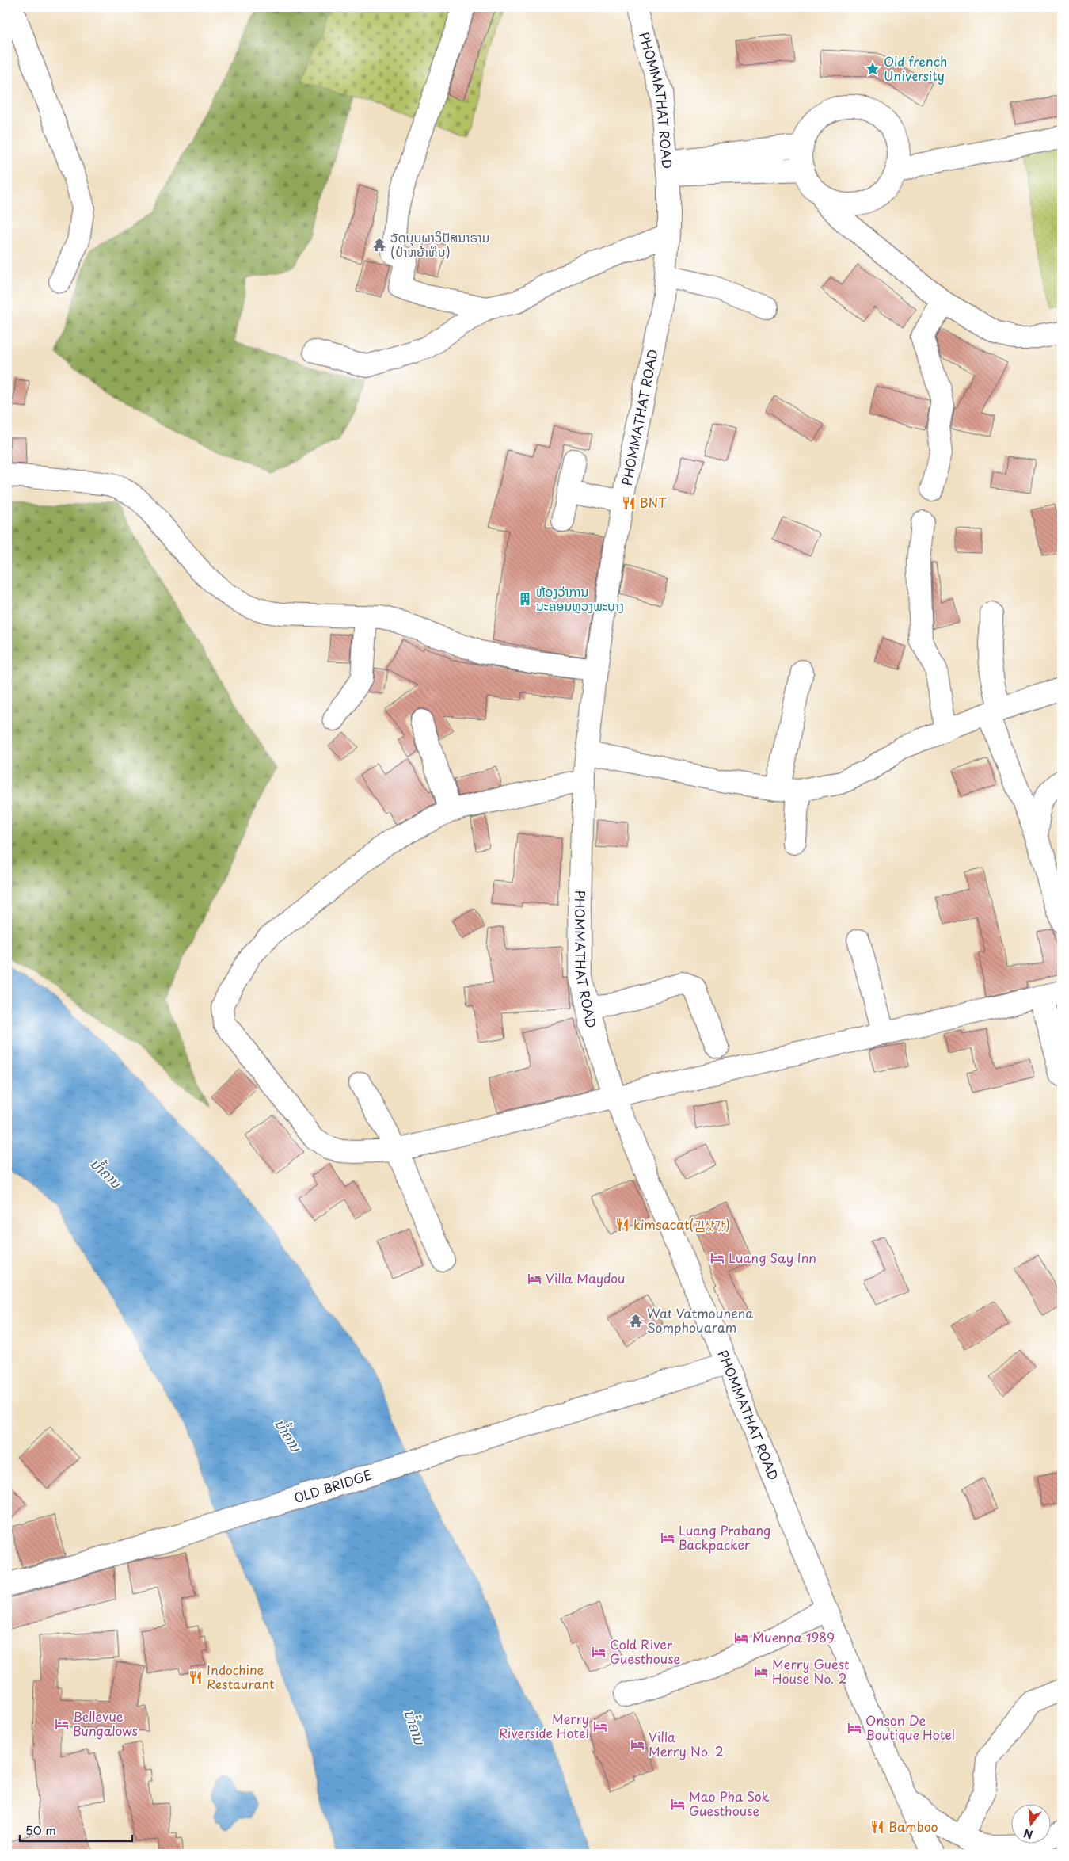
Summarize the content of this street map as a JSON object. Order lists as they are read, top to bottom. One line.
{"streets":{"street":["PHOMMATHAT ROAD","OLD BRIDGE"]},"crossings":[["PHOMMATHAT ROAD","OLD BRIDGE"]],"water":["ນ້ຳຄານ"],"places":{"place":["Old french University"],"temple":["ວັດບຸບຜາວິປັສນາຣາມ (ປ່າຫຍ້າທຶບ)","Wat Vatmounena Somphouaram"],"restaurant":["BNT","kimsacat(김삿갓)","Indochine Restaurant","Bamboo"],"building":["ຫ້ອງວ່າການ ນະຄອນຫຼວງພະບາງ"],"hotel":["Luang Say Inn","Villa Maydou","Luang Prabang Backpacker","Muenna 1989","Cold River Guesthouse","Merry Guest House No. 2","Bellevue Bungalows","Merry Riverside Hotel","Onson De Boutique Hotel","Villa Merry No. 2","Mao Pha Sok Guesthouse"]},"scale_bar":"50 m","north":"bottom"}
